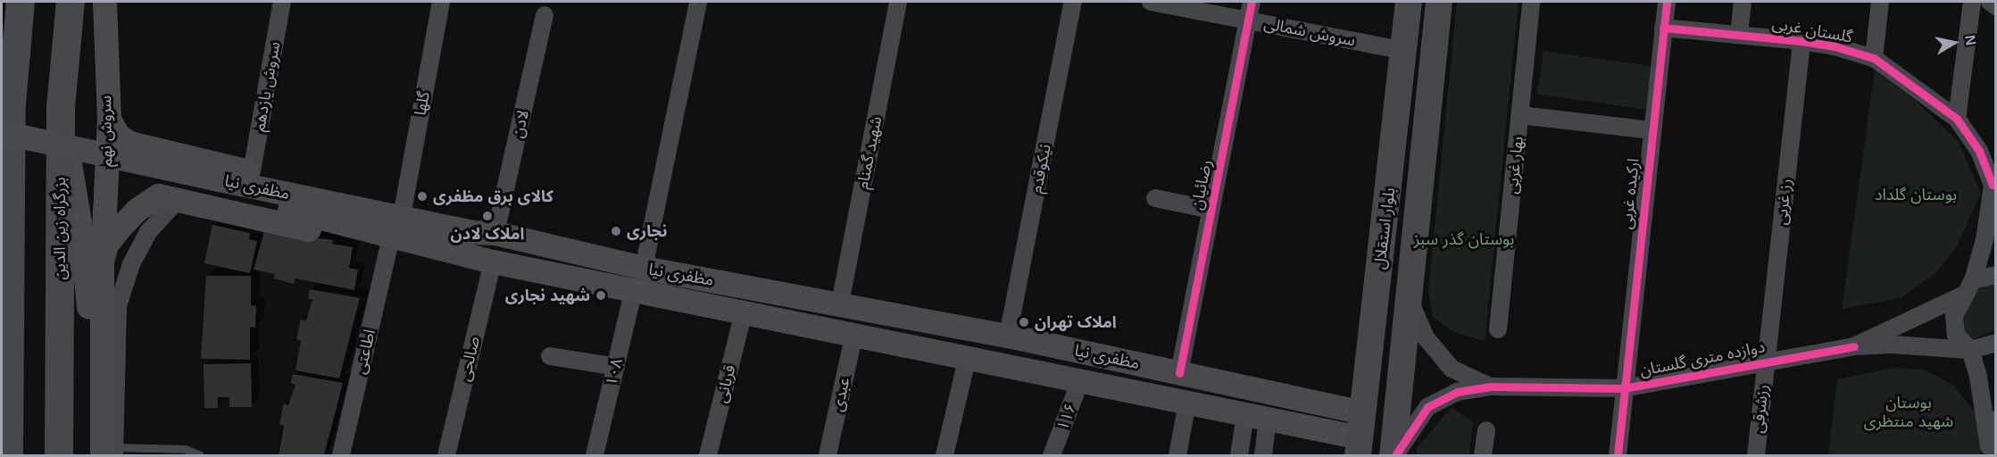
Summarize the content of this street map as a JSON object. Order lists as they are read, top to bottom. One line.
{"streets":{"highway":["بزرگراه زین الدین"],"main road":["سروش نهم","مظفری نیا","بلوار استقلال"],"street":["گلستان غربی","سروش شمالی","سروش یازدهم","گلها","لادن","شهید گمنام","بهار غربی","نیکوقدم","رضائیان","ارکیده غربی","رز غربی","اطاعتی","صالحی","دوازده متری گلستان","۱۰۸","قربانی","عبدی","رزشرقی","۱۱۶"]},"crossings":[["گلستان غربی","ارکیده غربی"],["گلستان غربی","رز غربی"],["سروش شمالی","رضائیان"],["سروش شمالی","بلوار استقلال"],["لادن","مظفری نیا"],["شهید گمنام","مظفری نیا"],["نیکوقدم","مظفری نیا"],["رضائیان","مظفری نیا"],["مظفری نیا","بلوار استقلال"],["مظفری نیا","صالحی"],["مظفری نیا","۱۰۸"],["مظفری نیا","قربانی"],["مظفری نیا","عبدی"],["مظفری نیا","۱۱۶"],["ارکیده غربی","دوازده متری گلستان"],["رز غربی","دوازده متری گلستان"],["رز غربی","رزشرقی"],["دوازده متری گلستان","رزشرقی"]],"parks":["بوستان گلداد","بوستان گذر سبز","بوستان شهید منتظری"],"places":["کالای برق مظفری","املاک لادن","نجاری","شهید نجاری","املاک تهران"],"north":"right"}
